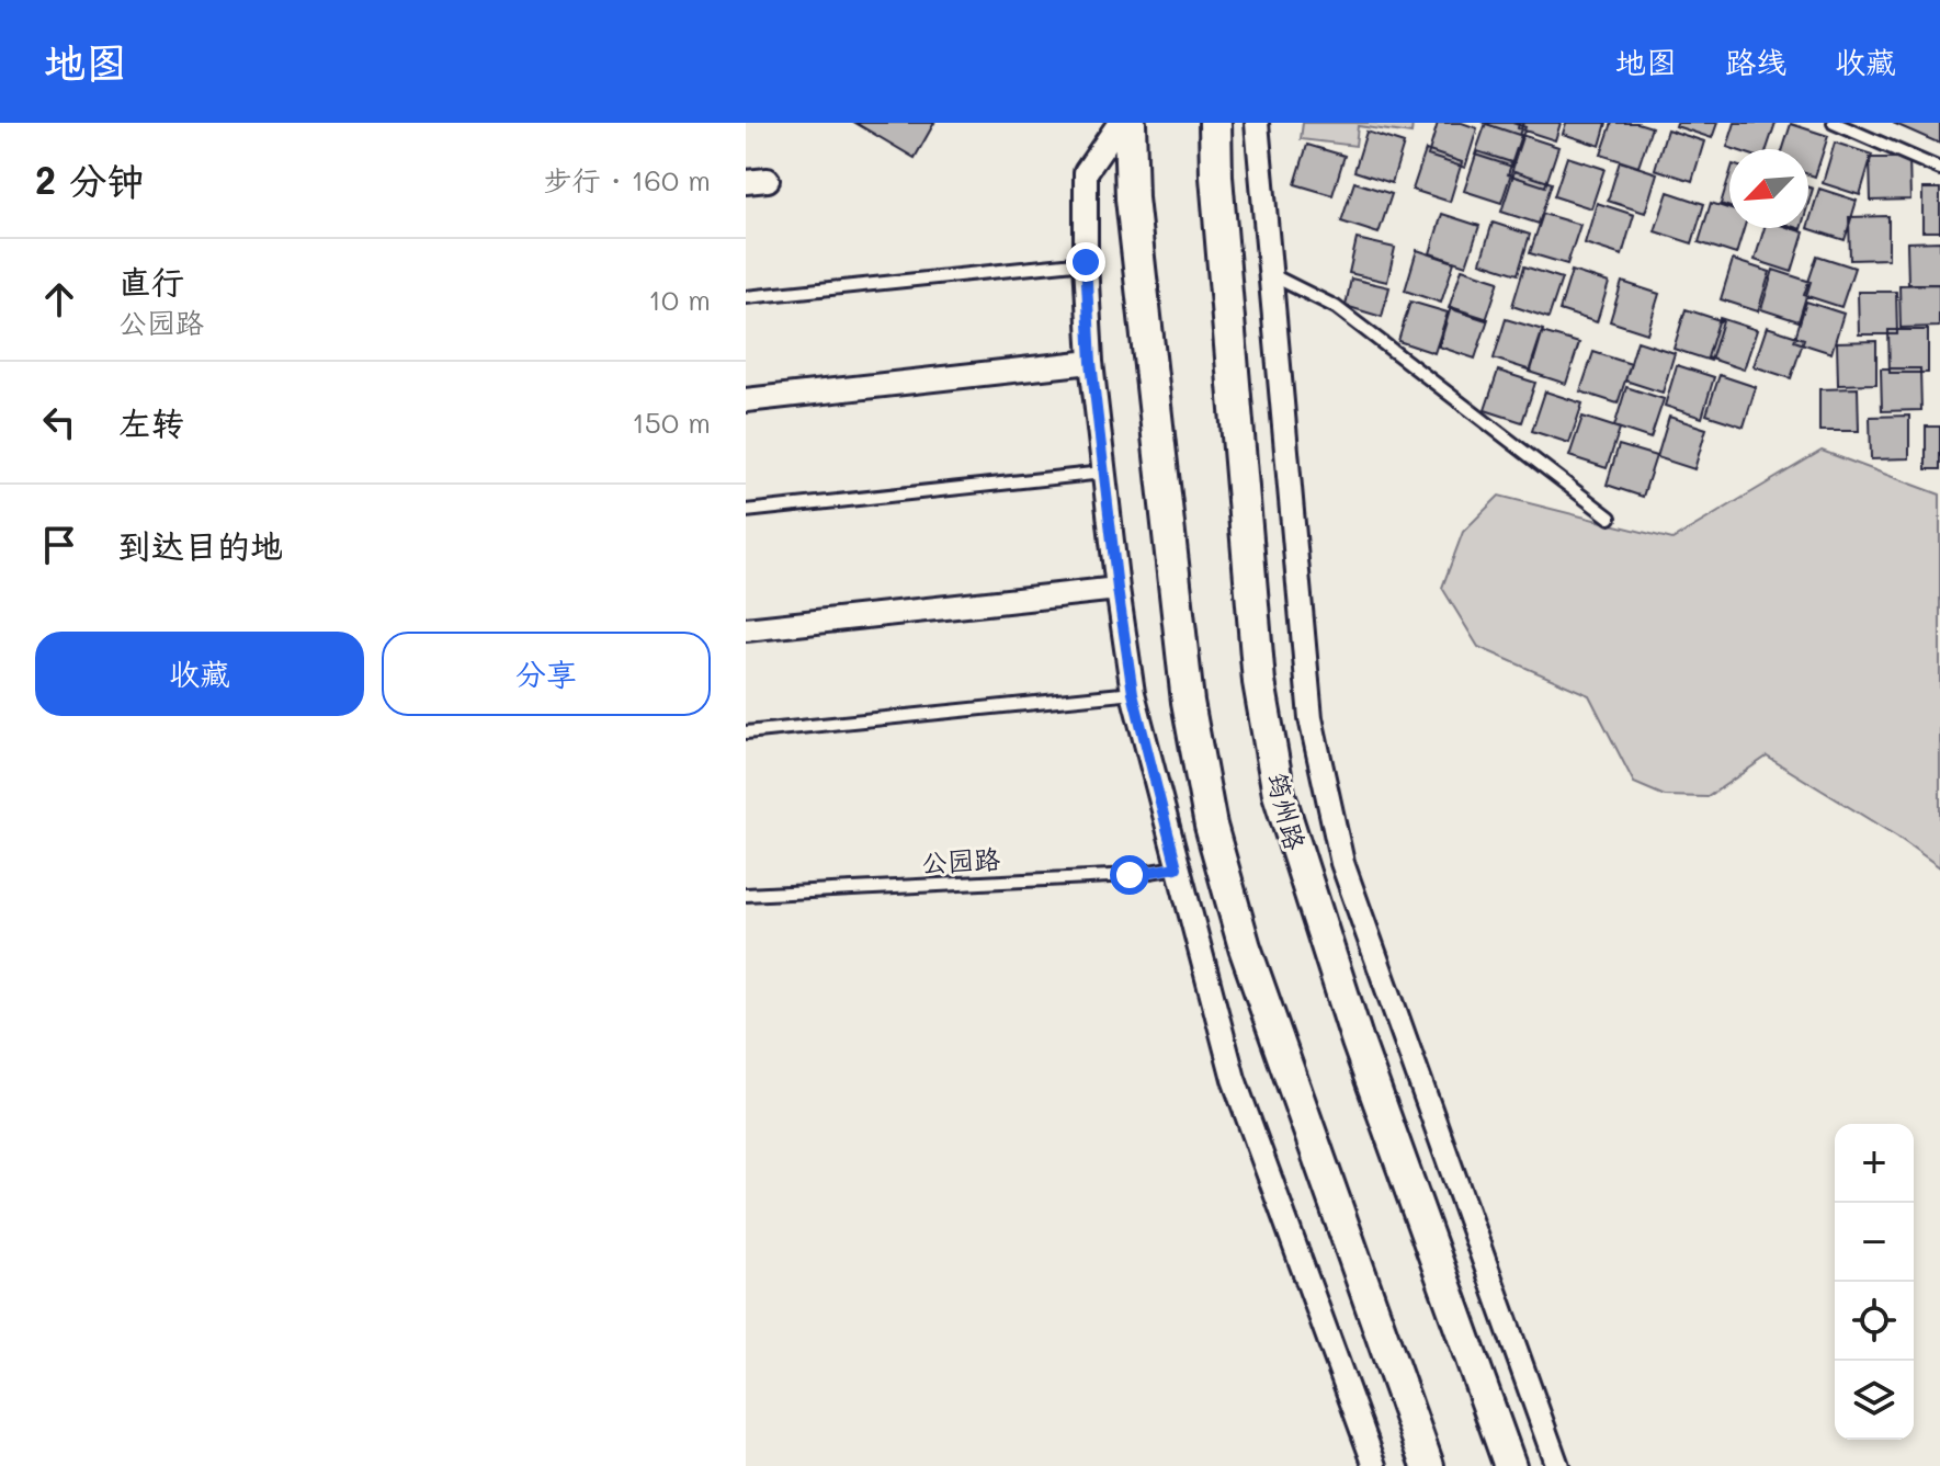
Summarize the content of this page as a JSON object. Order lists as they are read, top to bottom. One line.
{"streets":{"main road":["筠州路"],"lane":["公园路"]},"north":"bottom left","page":{"header":"地图","nav":["地图","路线","收藏"],"heading":["2 分钟","步行 · 160 m"],"list":[["直行","公园路","10 m"],["左转","150 m"],"到达目的地"],"buttons":["收藏","分享"],"map_buttons":["+","−"]}}
